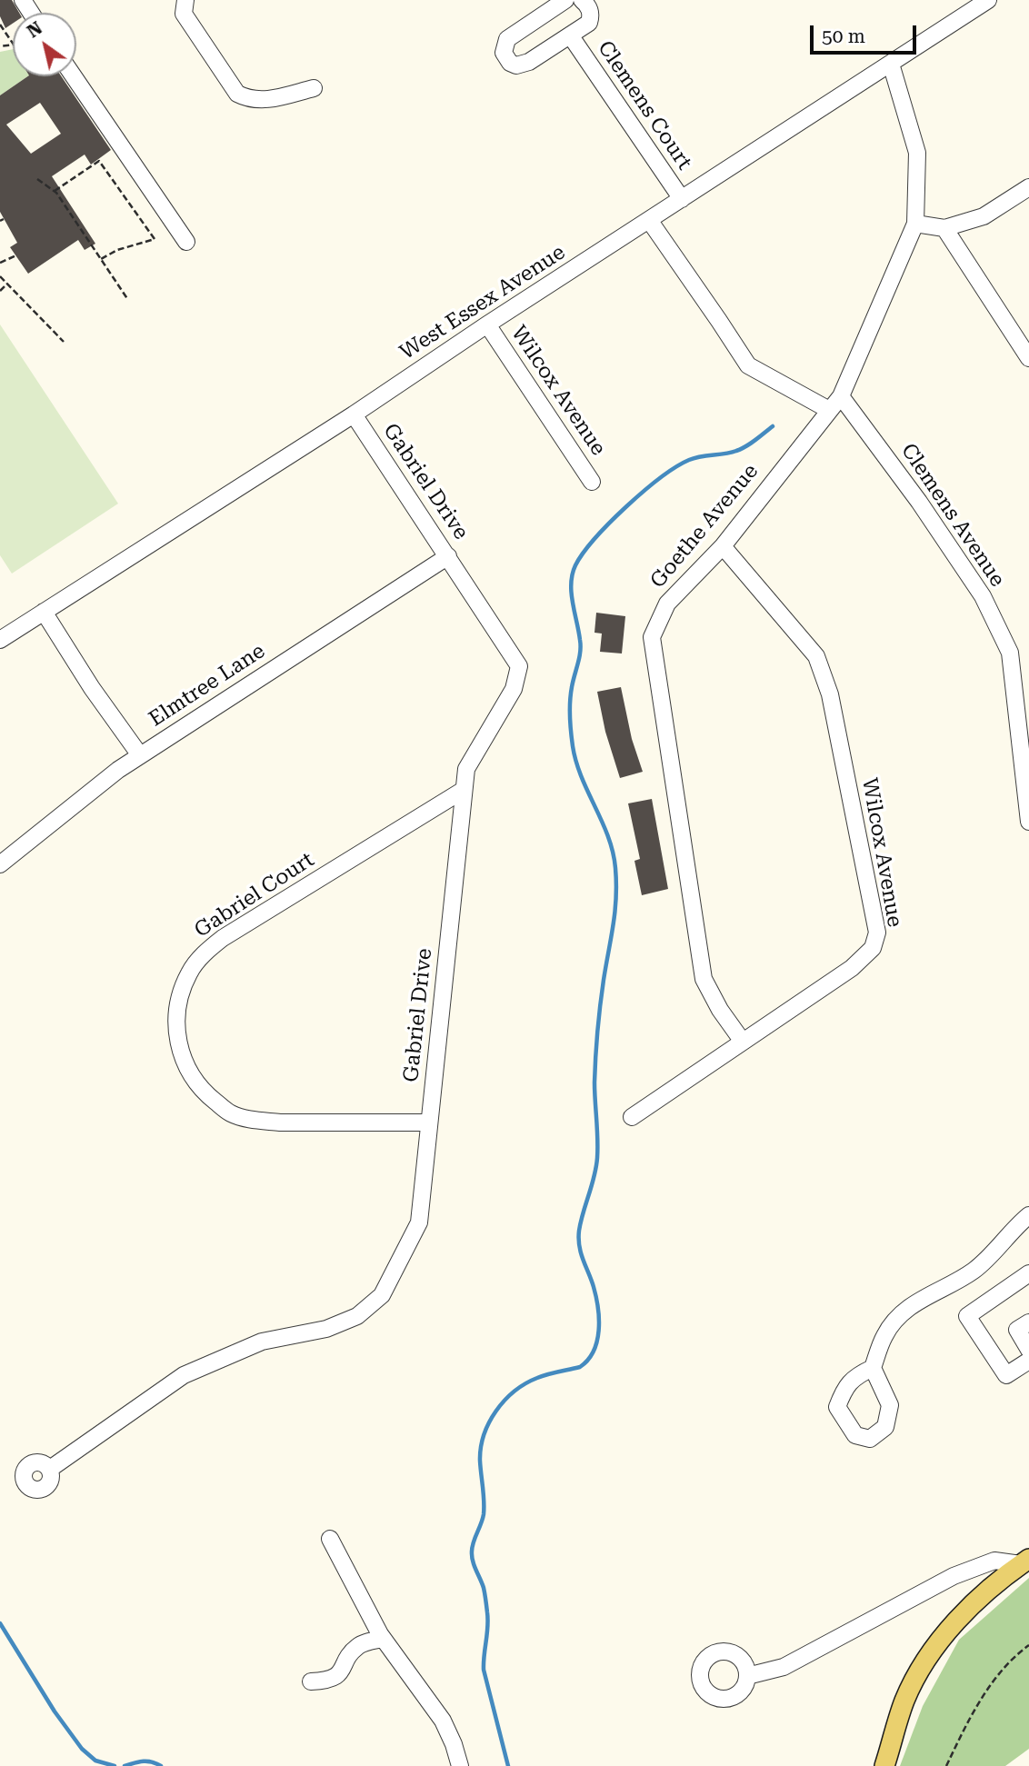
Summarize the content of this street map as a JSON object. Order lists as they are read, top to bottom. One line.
{"streets":{"street":["Clemens Court","West Essex Avenue","Wilcox Avenue","Gabriel Drive","Clemens Avenue","Goethe Avenue","Elmtree Lane","Gabriel Court"]},"crossings":[["Clemens Court","West Essex Avenue"],["West Essex Avenue","Wilcox Avenue"],["West Essex Avenue","Gabriel Drive"],["West Essex Avenue","Goethe Avenue"],["Wilcox Avenue","Goethe Avenue"],["Gabriel Drive","Elmtree Lane"],["Gabriel Drive","Gabriel Court"],["Clemens Avenue","Goethe Avenue"]],"scale_bar":"50 m","north":"top left"}
